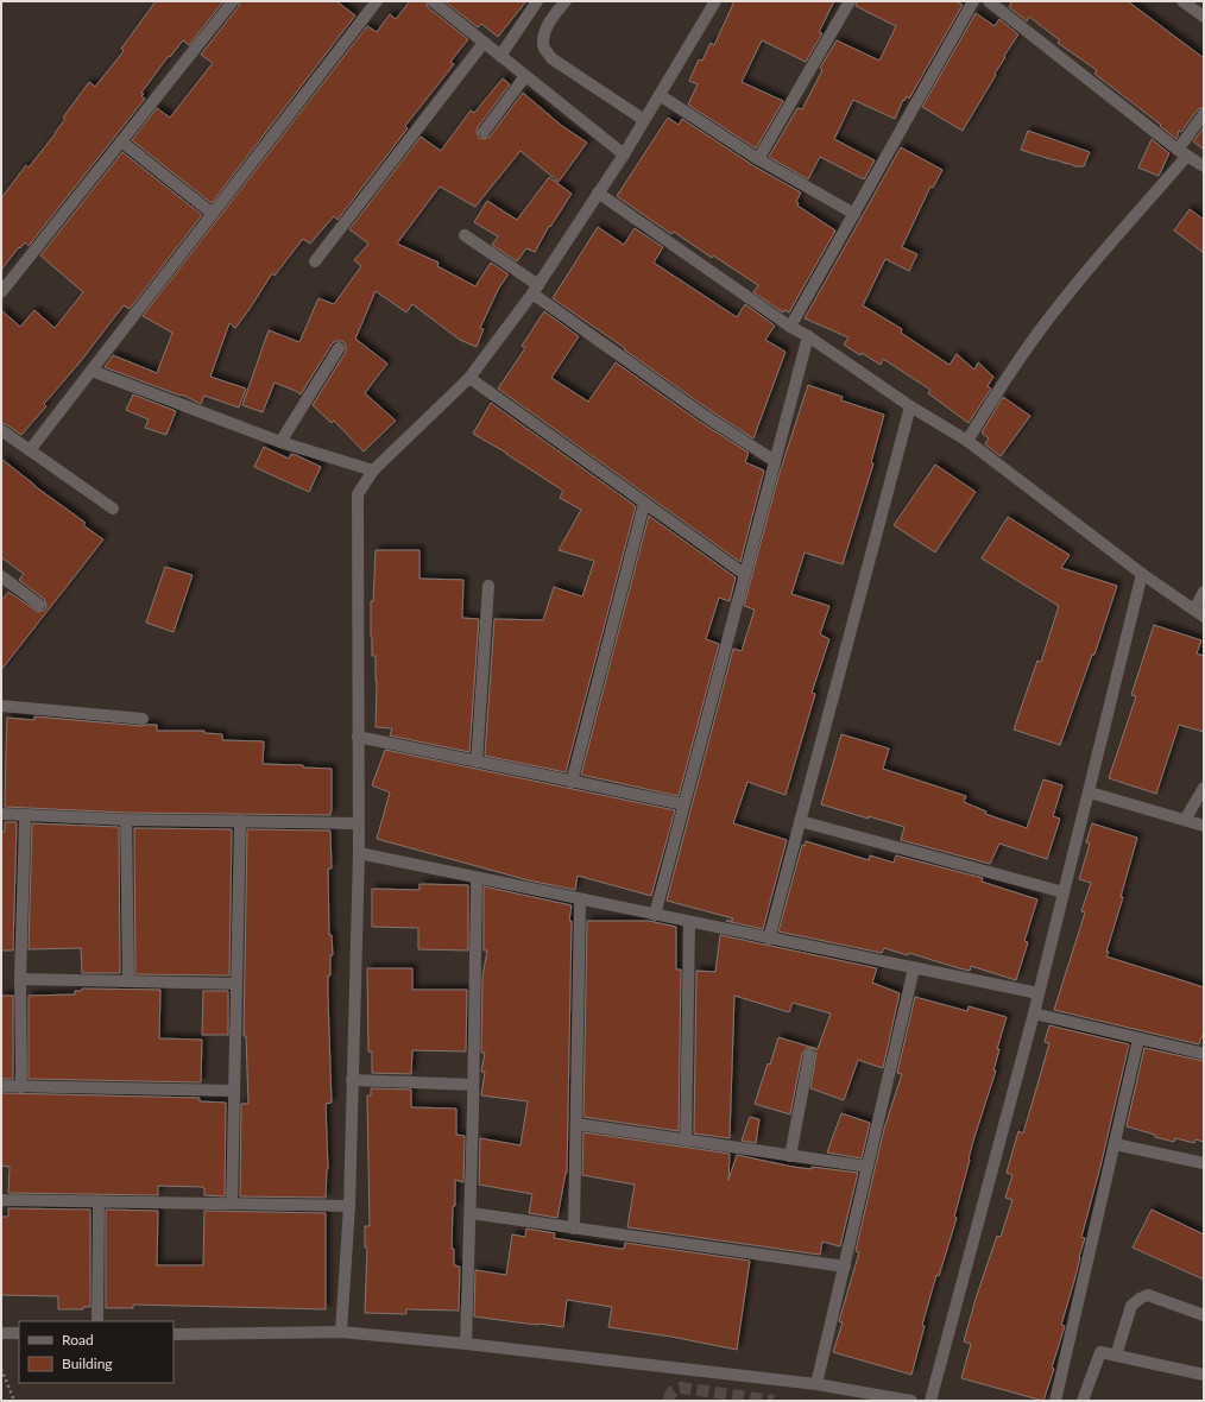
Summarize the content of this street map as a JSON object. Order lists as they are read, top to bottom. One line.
{"legend":["Road","Building"]}
